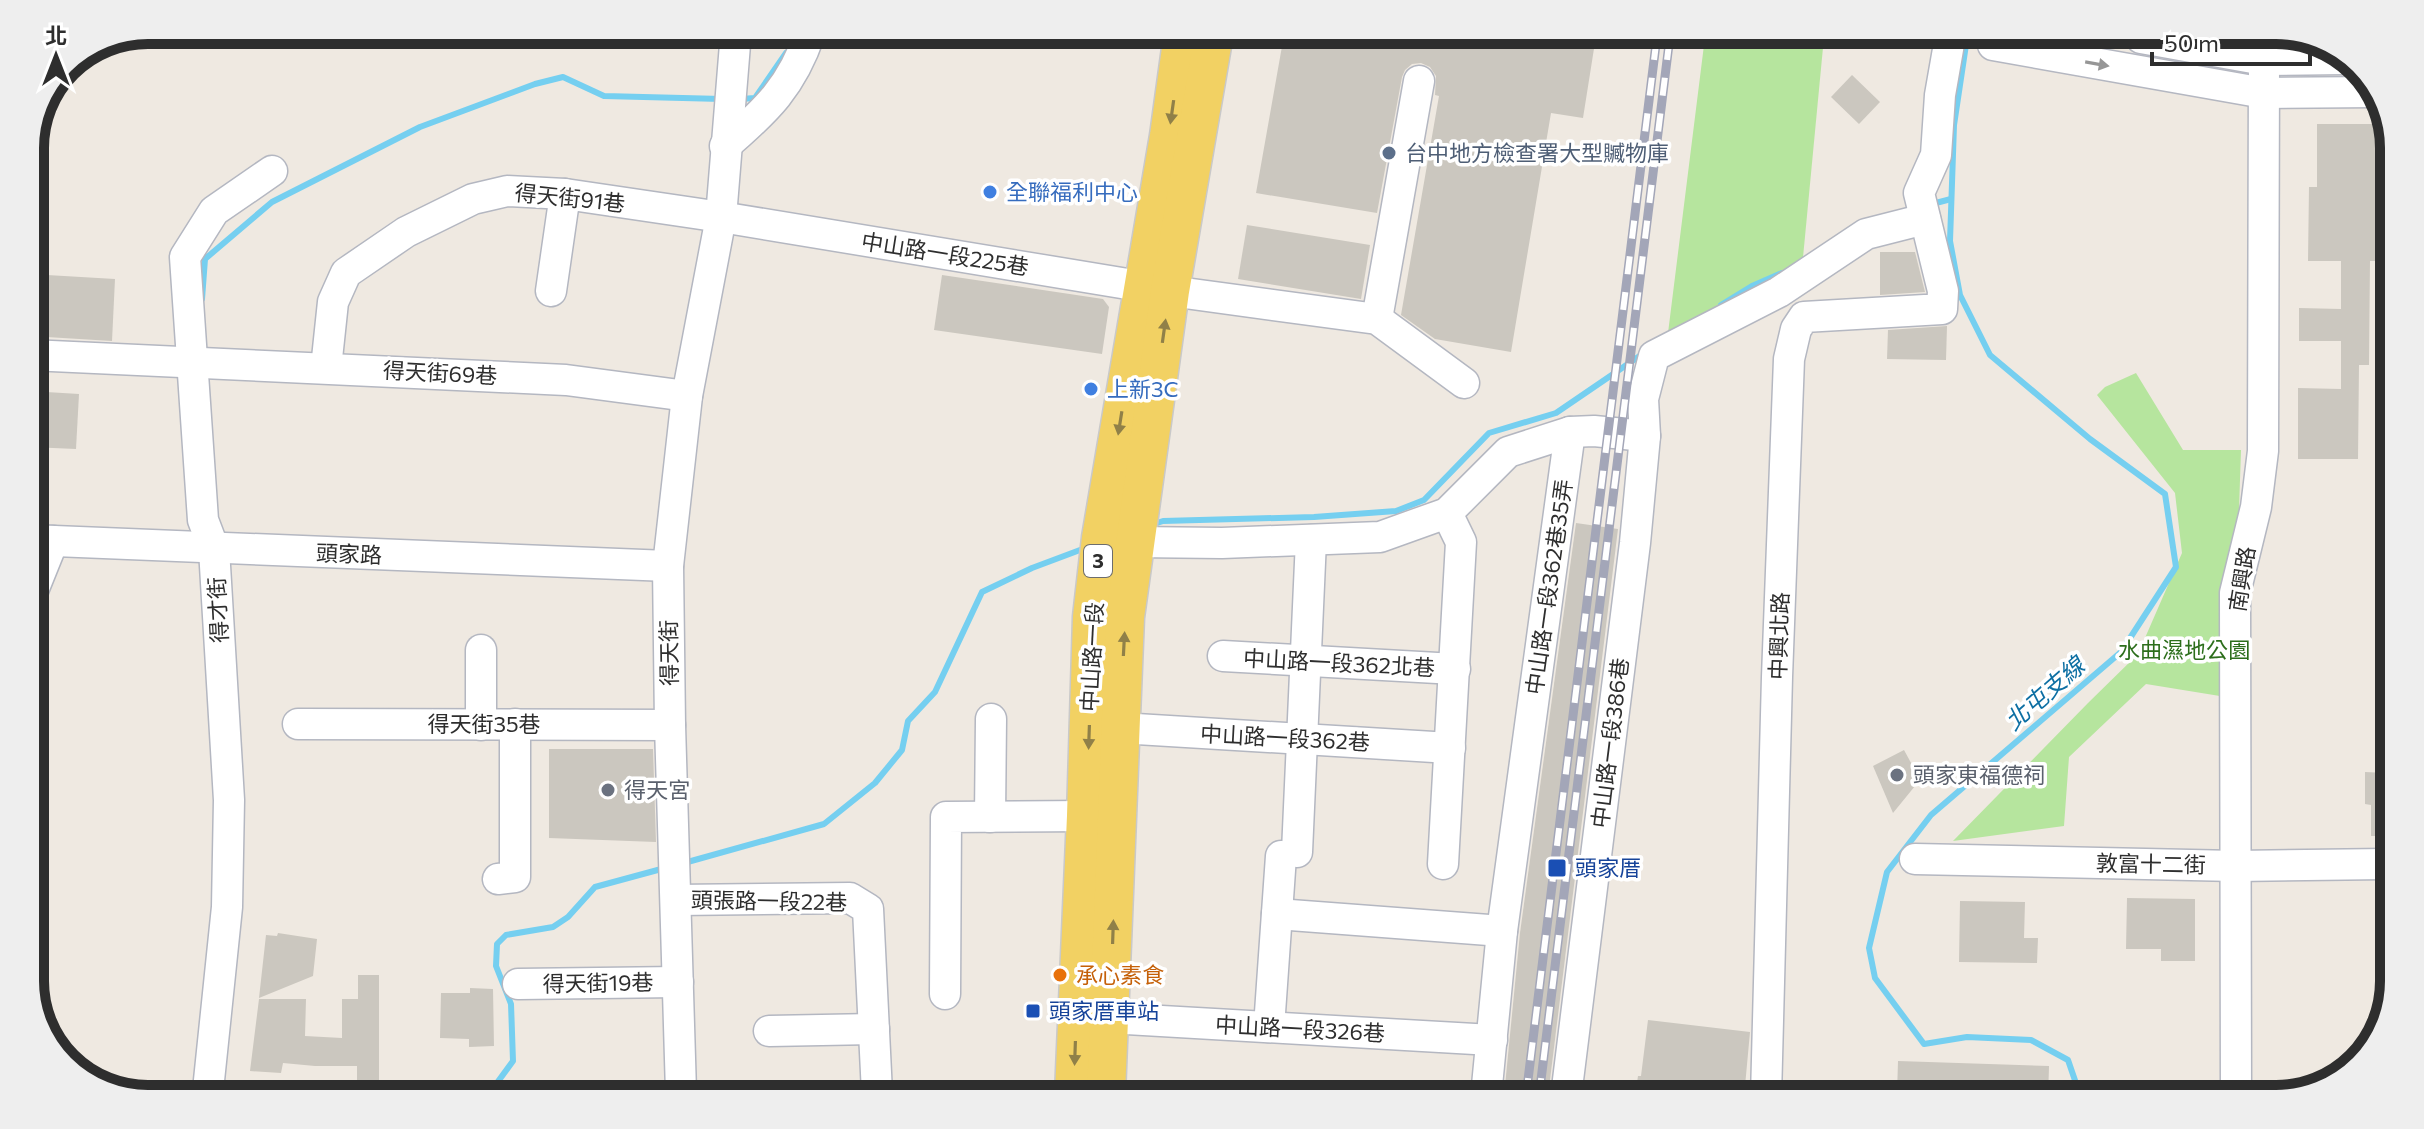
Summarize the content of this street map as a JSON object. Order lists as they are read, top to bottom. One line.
{"streets":{"main road":["3","中山路一段"],"street":["得天街91巷","中山路一段225巷","得天街69巷","頭家路","南興路","中山路一段362巷35弄","得才街","中興北路","得天街","中山路一段362北巷","得天街35巷","中山路一段362巷","中山路一段386巷","敦富十二街","頭張路一段22巷","得天街19巷","中山路一段326巷"]},"crossings":[["得天街91巷","中山路一段225巷"],["得天街91巷","得天街69巷"],["得天街91巷","得天街"],["中山路一段225巷","得天街"],["中山路一段225巷","中山路一段"],["得天街69巷","得才街"],["得天街69巷","得天街"],["頭家路","得才街"],["頭家路","得天街"],["南興路","敦富十二街"],["中山路一段362巷35弄","中山路一段326巷"],["中興北路","中山路一段386巷"],["得天街","得天街35巷"],["得天街","頭張路一段22巷"],["得天街","得天街19巷"],["中山路一段","中山路一段362巷"],["中山路一段","中山路一段326巷"]],"water":["北屯支線"],"parks":["水曲濕地公園"],"places":{"other":["台中地方檢查署大型贓物庫","全聯福利中心","上新3C","頭家東福德祠","得天宮","承心素食"],"transit":["頭家厝","頭家厝車站"]},"scale_bar":"50 m","north":"top"}
